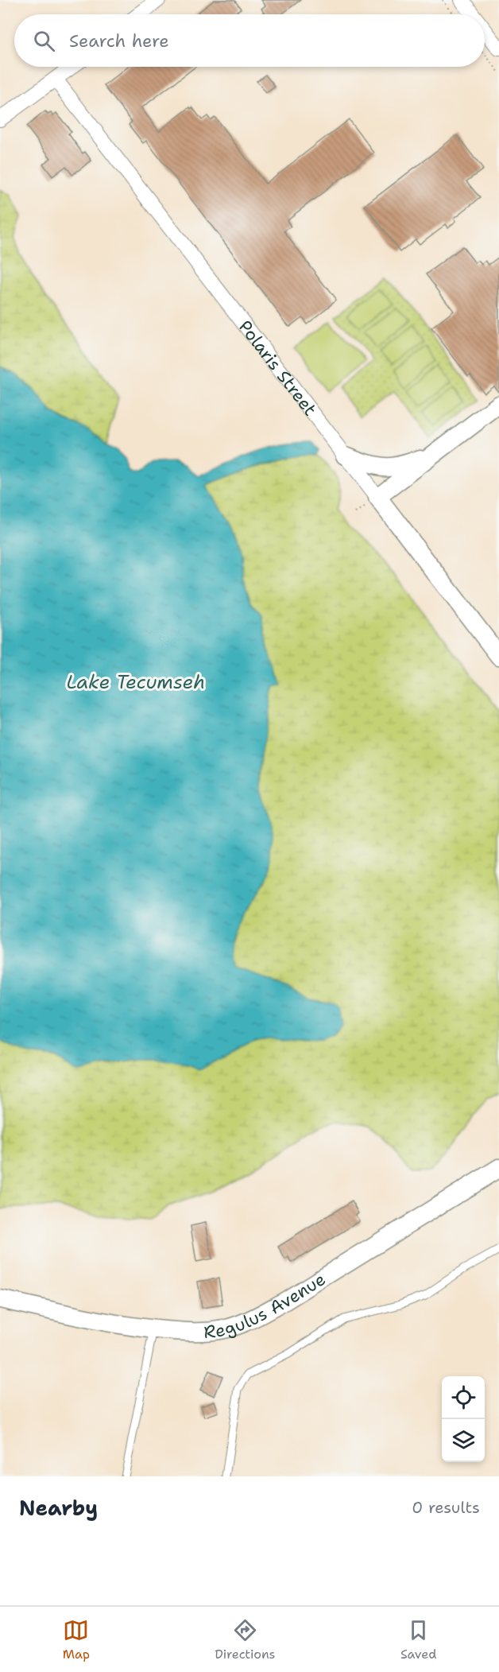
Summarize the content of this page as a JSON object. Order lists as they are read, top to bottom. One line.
{"streets":{"street":["Polaris Street","Regulus Avenue"]},"water":["Lake Tecumseh"],"page":{"search":"Search here","heading":["Nearby","0 results"],"nav":["Map","Directions","Saved"]}}
